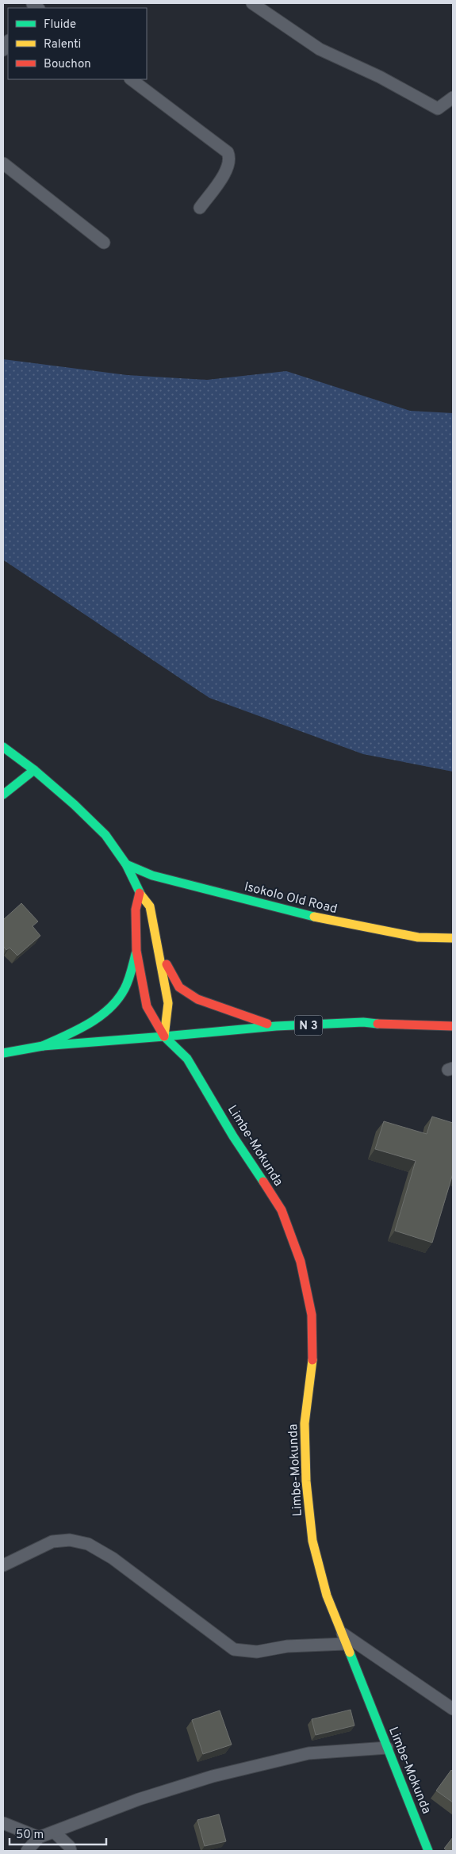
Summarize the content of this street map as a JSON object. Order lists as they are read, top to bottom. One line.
{"streets":{"main road":["Isokolo Old Road","N 3","Limbe-Mokunda"]},"crossings":[["N 3","Limbe-Mokunda"]],"legend":["Fluide","Ralenti","Bouchon"],"scale_bar":"50 m"}
